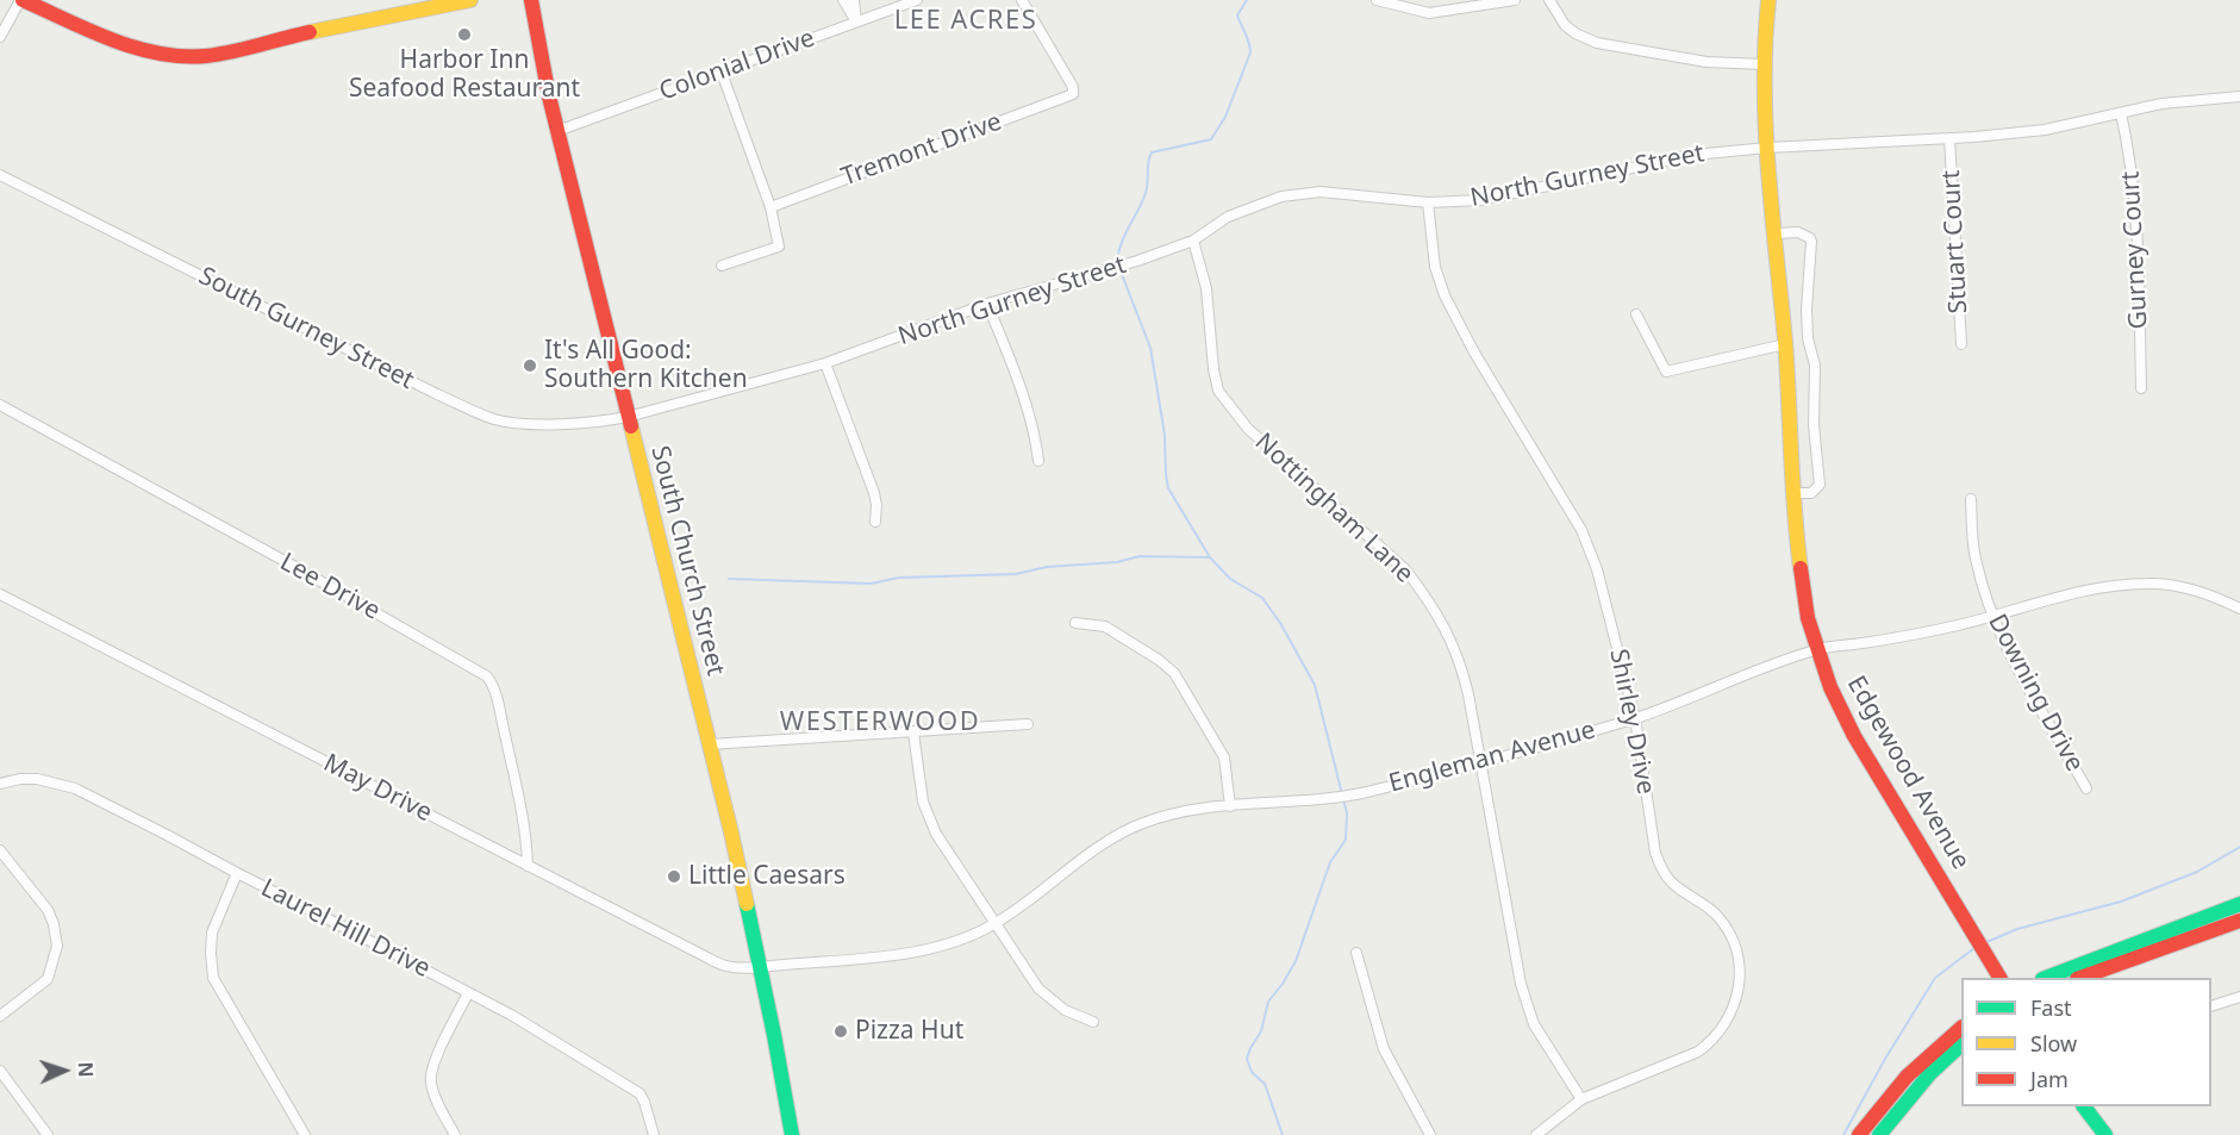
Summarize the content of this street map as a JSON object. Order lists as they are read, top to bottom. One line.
{"streets":{"street":["Colonial Drive","Tremont Drive","North Gurney Street","Stuart Court","Gurney Court","South Gurney Street","Nottingham Lane","South Church Street","Lee Drive","Downing Drive","Shirley Drive","Engleman Avenue","Edgewood Avenue","May Drive","Laurel Hill Drive"]},"crossings":[["Colonial Drive","South Church Street"],["North Gurney Street","Stuart Court"],["North Gurney Street","Gurney Court"],["North Gurney Street","South Gurney Street"],["North Gurney Street","Nottingham Lane"],["North Gurney Street","South Church Street"],["North Gurney Street","Shirley Drive"],["North Gurney Street","Edgewood Avenue"],["South Gurney Street","South Church Street"],["Nottingham Lane","Shirley Drive"],["Nottingham Lane","Engleman Avenue"],["South Church Street","Engleman Avenue"],["South Church Street","May Drive"],["Lee Drive","May Drive"],["Downing Drive","Engleman Avenue"],["Shirley Drive","Engleman Avenue"],["Engleman Avenue","Edgewood Avenue"],["Engleman Avenue","May Drive"]],"districts":["LEE ACRES","WESTERWOOD"],"places":["Harbor Inn Seafood Restaurant","It's All Good: Southern Kitchen","Little Caesars","Pizza Hut"],"legend":["Fast","Slow","Jam"],"north":"right"}
